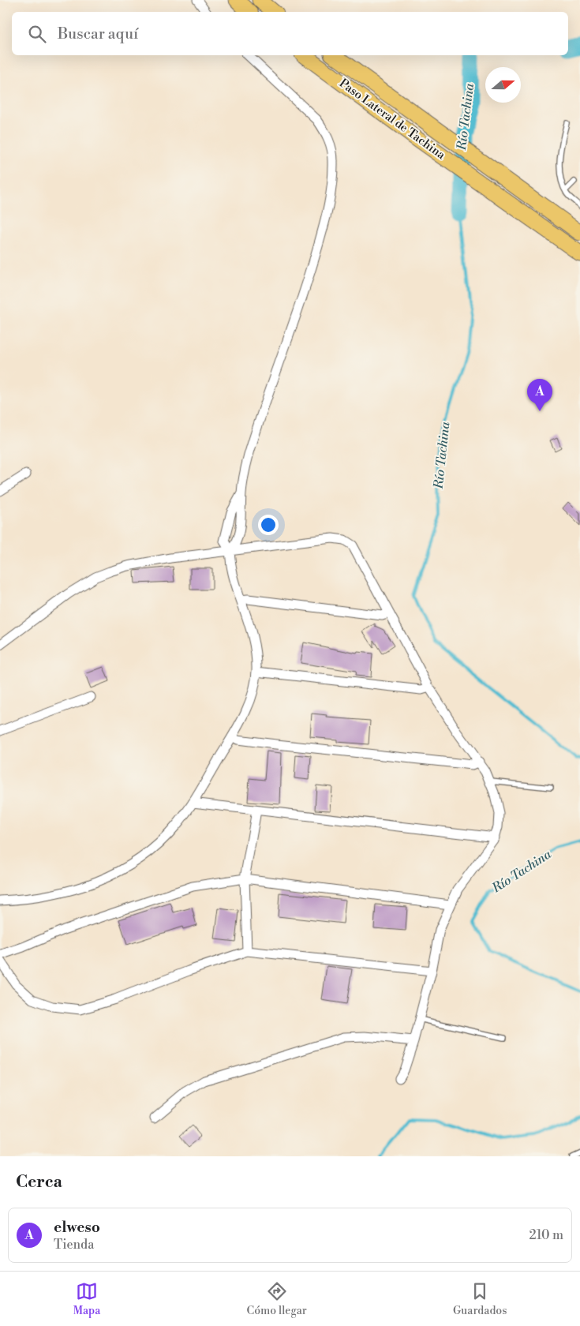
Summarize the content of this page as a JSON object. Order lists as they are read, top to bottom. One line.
{"streets":{"highway":["Paso Lateral de Tachina"]},"water":["Río Tachina"],"north":"right","page":{"search":"Buscar aquí","pins":"A","heading":"Cerca","list":[{"mark":"A","name":"elweso","note":"Tienda","value":"210 m"}],"nav":["Mapa","Cómo llegar","Guardados"]}}
